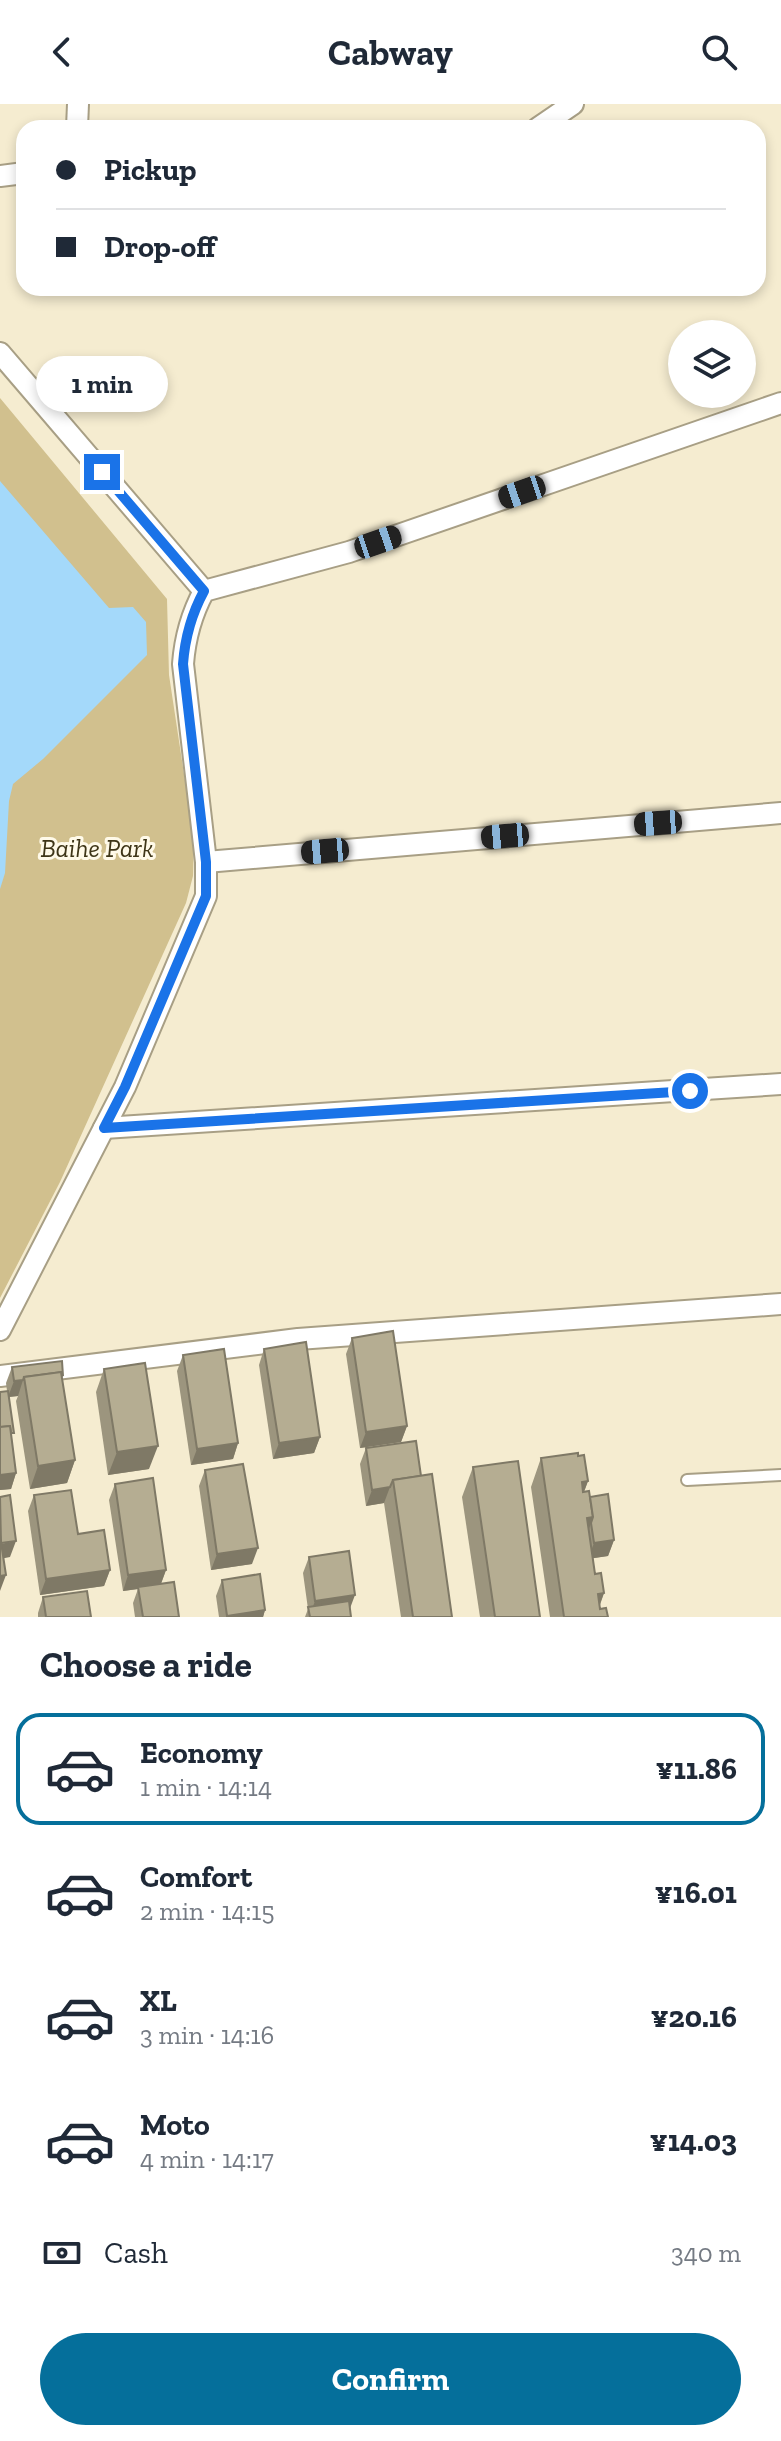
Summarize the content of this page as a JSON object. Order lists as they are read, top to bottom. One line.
{"parks":["Baihe Park"],"page":{"header":"Cabway","banner":["Pickup","Drop-off"],"bubble":"1 min","heading":"Choose a ride","list":[{"name":"Economy","note":"1 min · 14:14","value":"¥11.86"},{"name":"Comfort","note":"2 min · 14:15","value":"¥16.01"},{"name":"XL","note":"3 min · 14:16","value":"¥20.16"},{"name":"Moto","note":"4 min · 14:17","value":"¥14.03"}],"pay":["Cash","340 m"],"buttons":"Confirm"}}
